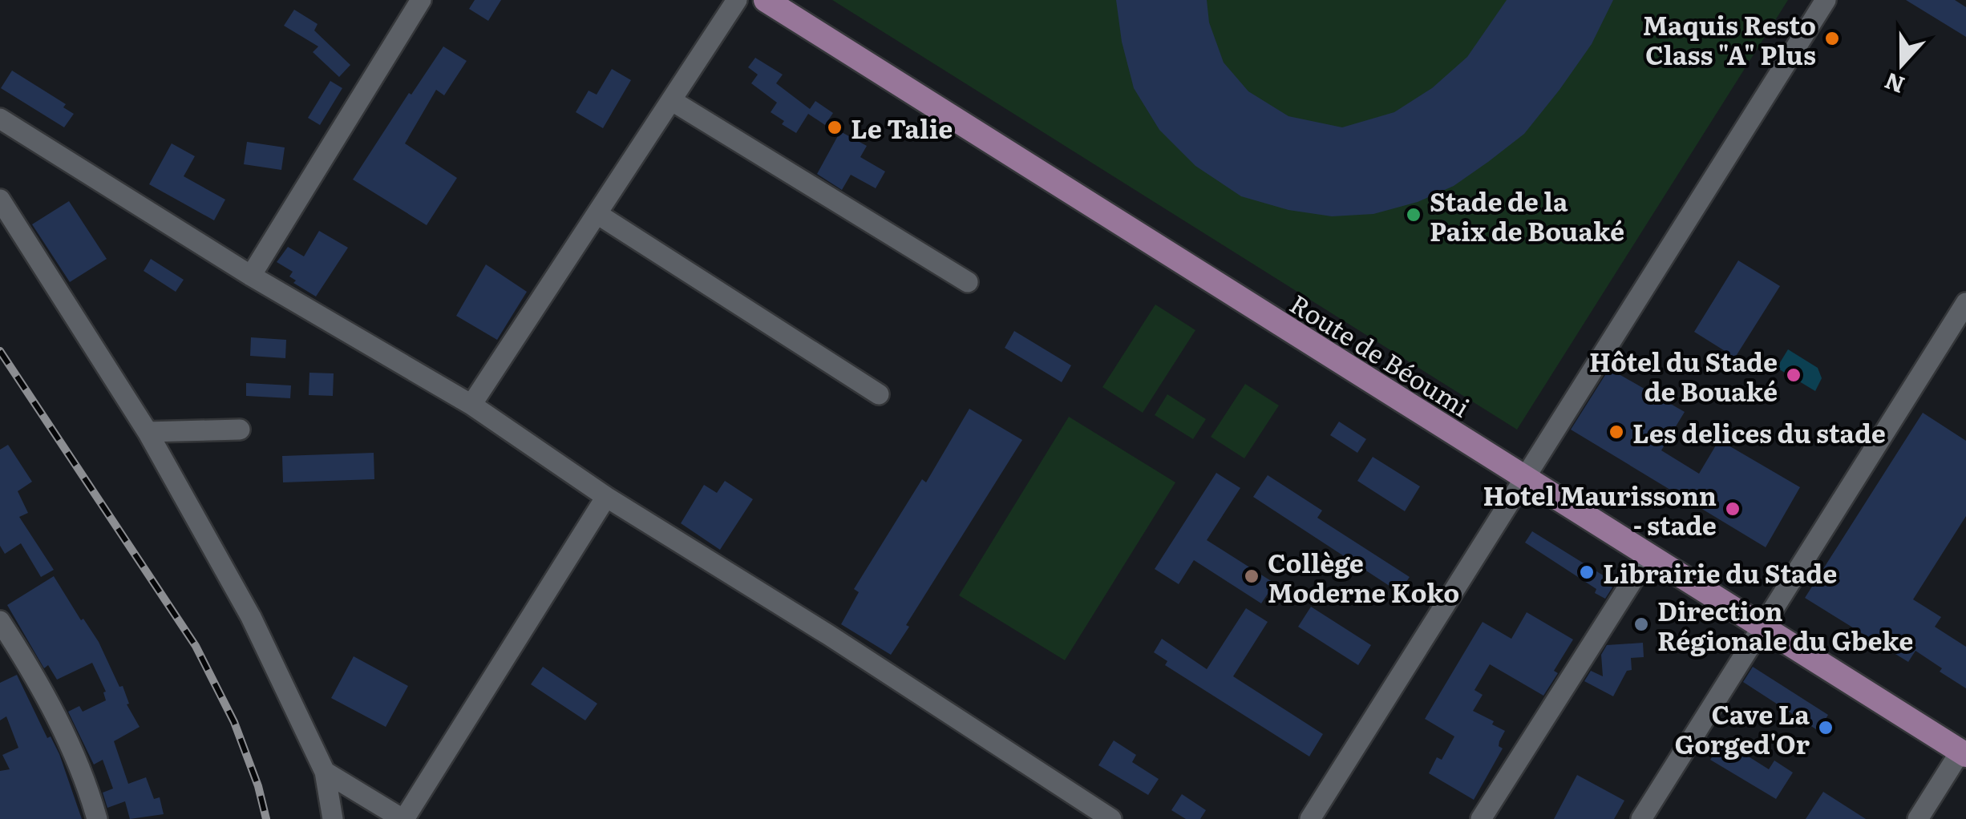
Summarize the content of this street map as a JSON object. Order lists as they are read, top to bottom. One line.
{"streets":{"main road":["Route de Béoumi"]},"places":["Maquis Resto Class \"A\" Plus","Le Talie","Stade de la Paix de Bouaké","Hôtel du Stade de Bouaké","Les delices du stade","Hotel Maurissonn - stade","Librairie du Stade","Collège Moderne Koko","Direction Régionale du Gbeke","Cave La Gorged'Or"],"north":"bottom"}
